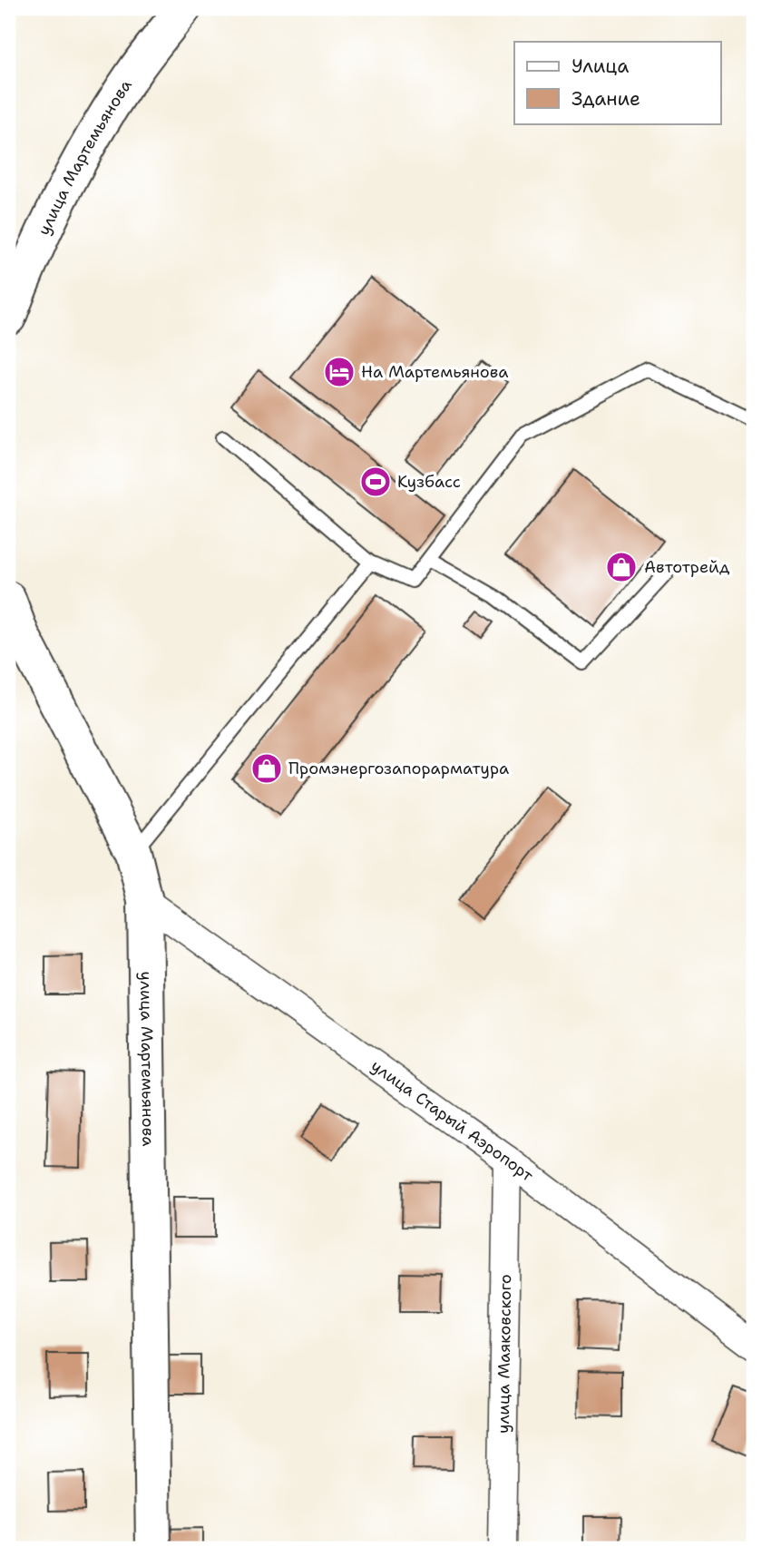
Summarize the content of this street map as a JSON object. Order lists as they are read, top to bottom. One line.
{"streets":{"street":["улица Мартемьянова","улица Старый Аэропорт","улица Маяковского"]},"crossings":[["улица Мартемьянова","улица Старый Аэропорт"],["улица Старый Аэропорт","улица Маяковского"]],"places":{"hotel":["На Мартемьянова"],"sports":["Кузбасс"],"shop":["Автотрейд","Промэнергозапорарматура"]},"legend":["Улица","Здание"]}
